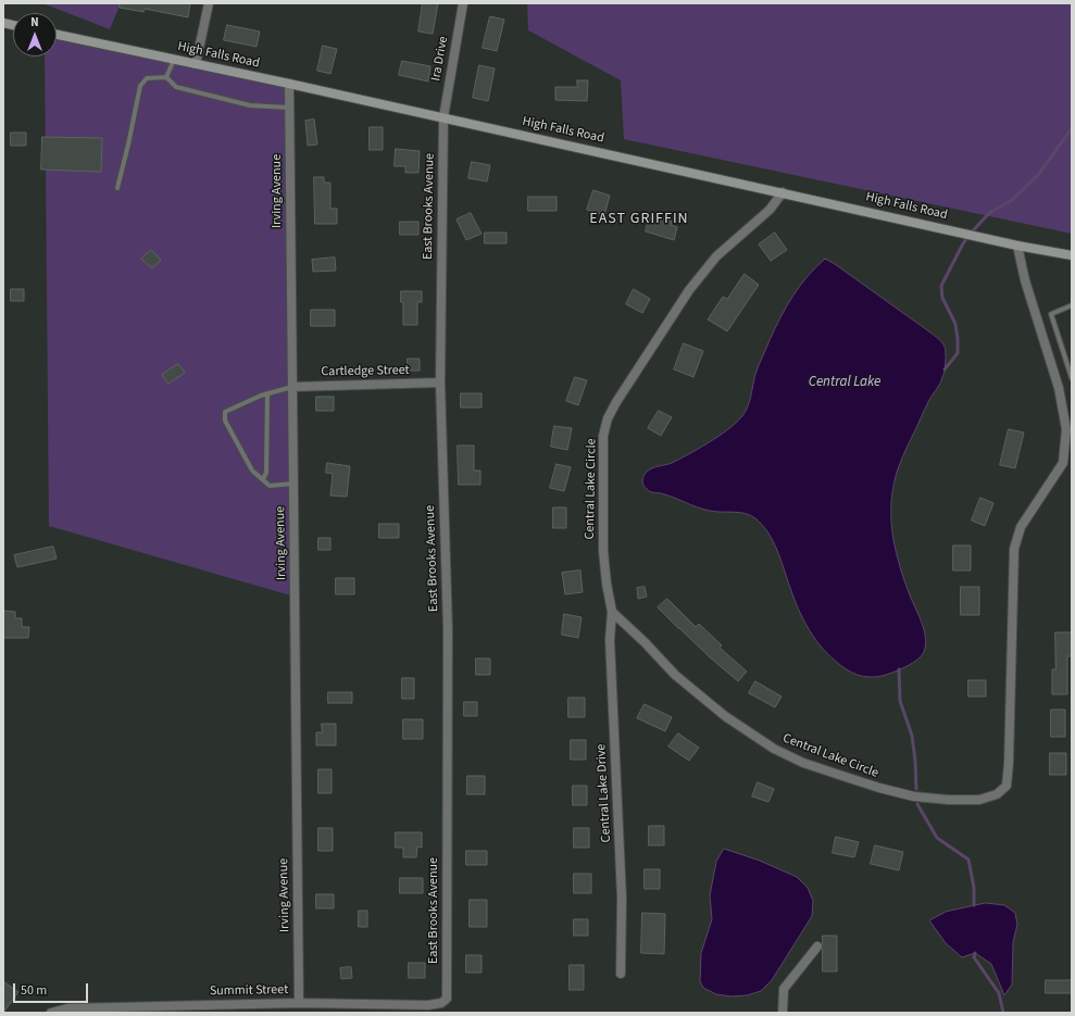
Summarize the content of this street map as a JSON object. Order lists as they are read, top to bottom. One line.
{"streets":{"street":["High Falls Road","Ira Drive","Irving Avenue","East Brooks Avenue","Cartledge Street","Central Lake Circle","Central Lake Drive","Summit Street"]},"crossings":[["High Falls Road","Ira Drive"],["High Falls Road","Irving Avenue"],["High Falls Road","East Brooks Avenue"],["High Falls Road","Central Lake Circle"],["Ira Drive","East Brooks Avenue"],["Irving Avenue","Cartledge Street"],["Irving Avenue","Summit Street"],["East Brooks Avenue","Cartledge Street"],["East Brooks Avenue","Summit Street"],["Central Lake Circle","Central Lake Drive"]],"districts":["EAST GRIFFIN"],"water":["Central Lake"],"scale_bar":"50 m","north":"top"}
